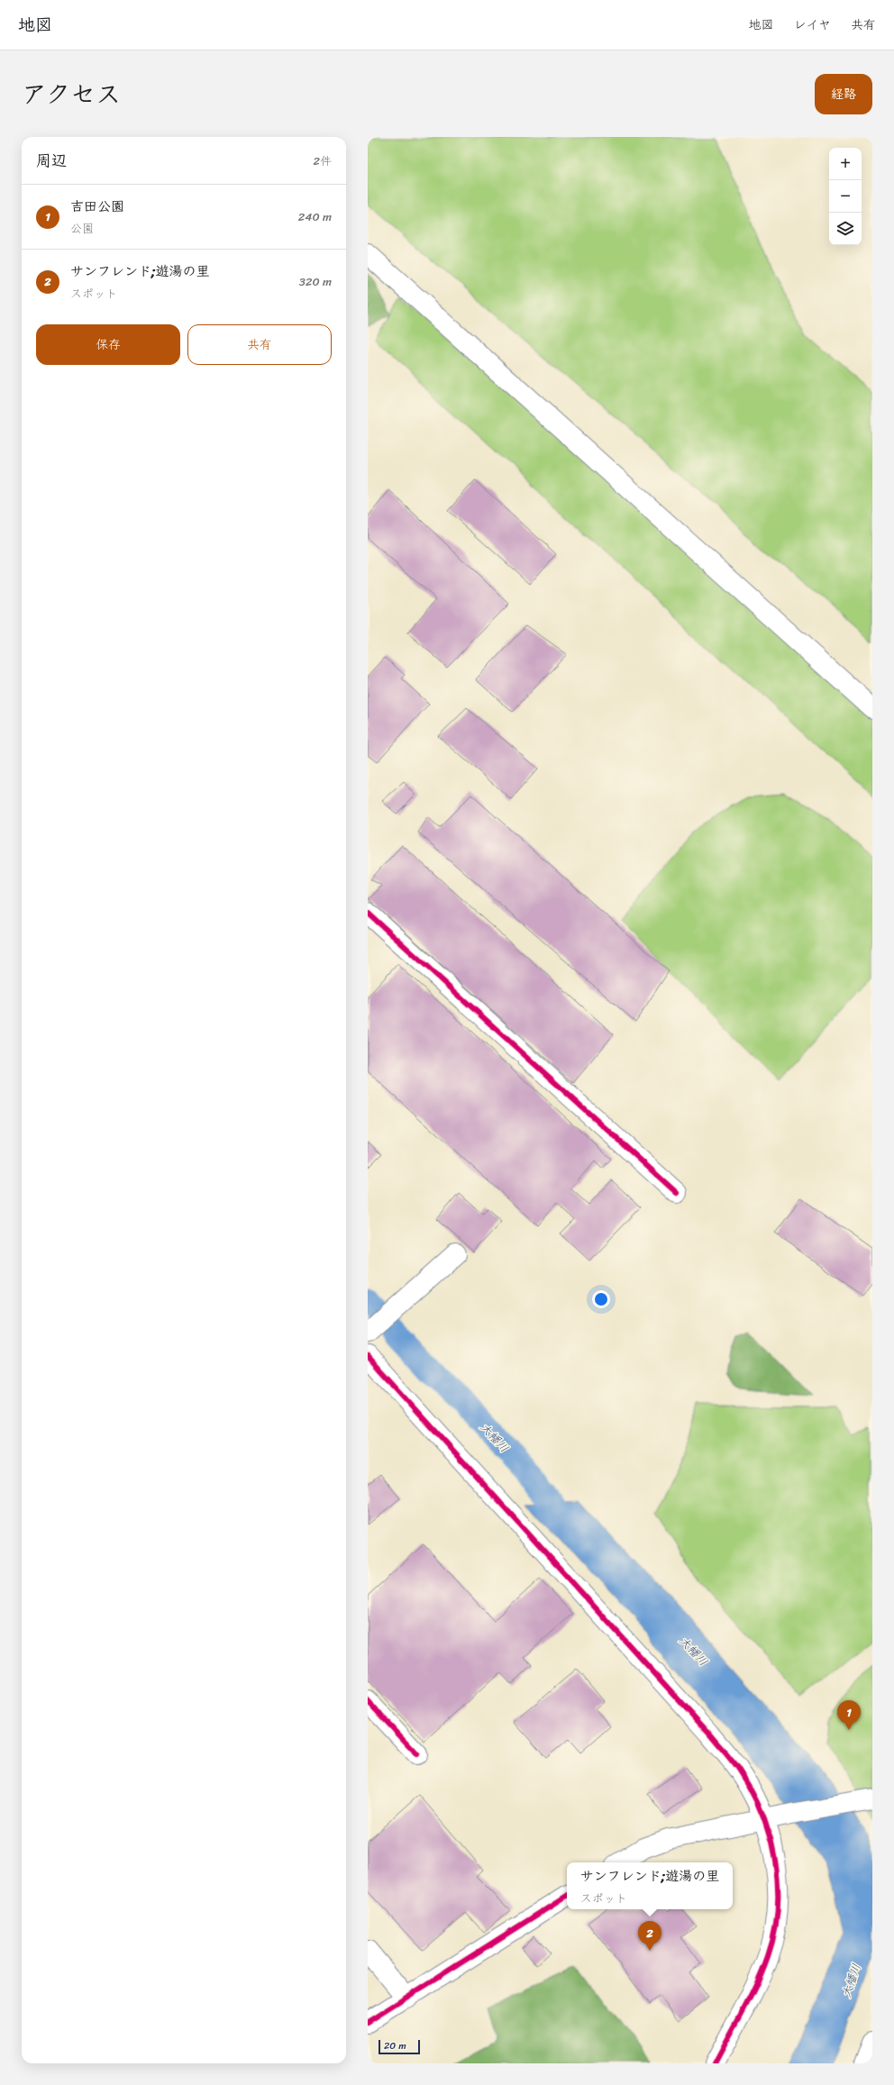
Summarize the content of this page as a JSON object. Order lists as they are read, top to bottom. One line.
{"water":["大幡川"],"scale_bar":"20 m","page":{"header":"地図","nav":["地図","レイヤ","共有"],"title":"アクセス","buttons":["経路",["保存","共有"]],"heading":["周辺","2件"],"map_buttons":["+","−"],"list":[{"mark":"1","name":"吉田公園","note":"公園","value":"240 m"},{"mark":"2","name":"サンフレンド;遊湯の里","note":"スポット","value":"320 m"}],"pins":["1","2"],"popup":["サンフレンド;遊湯の里","スポット"],"scale":"20 m"}}
